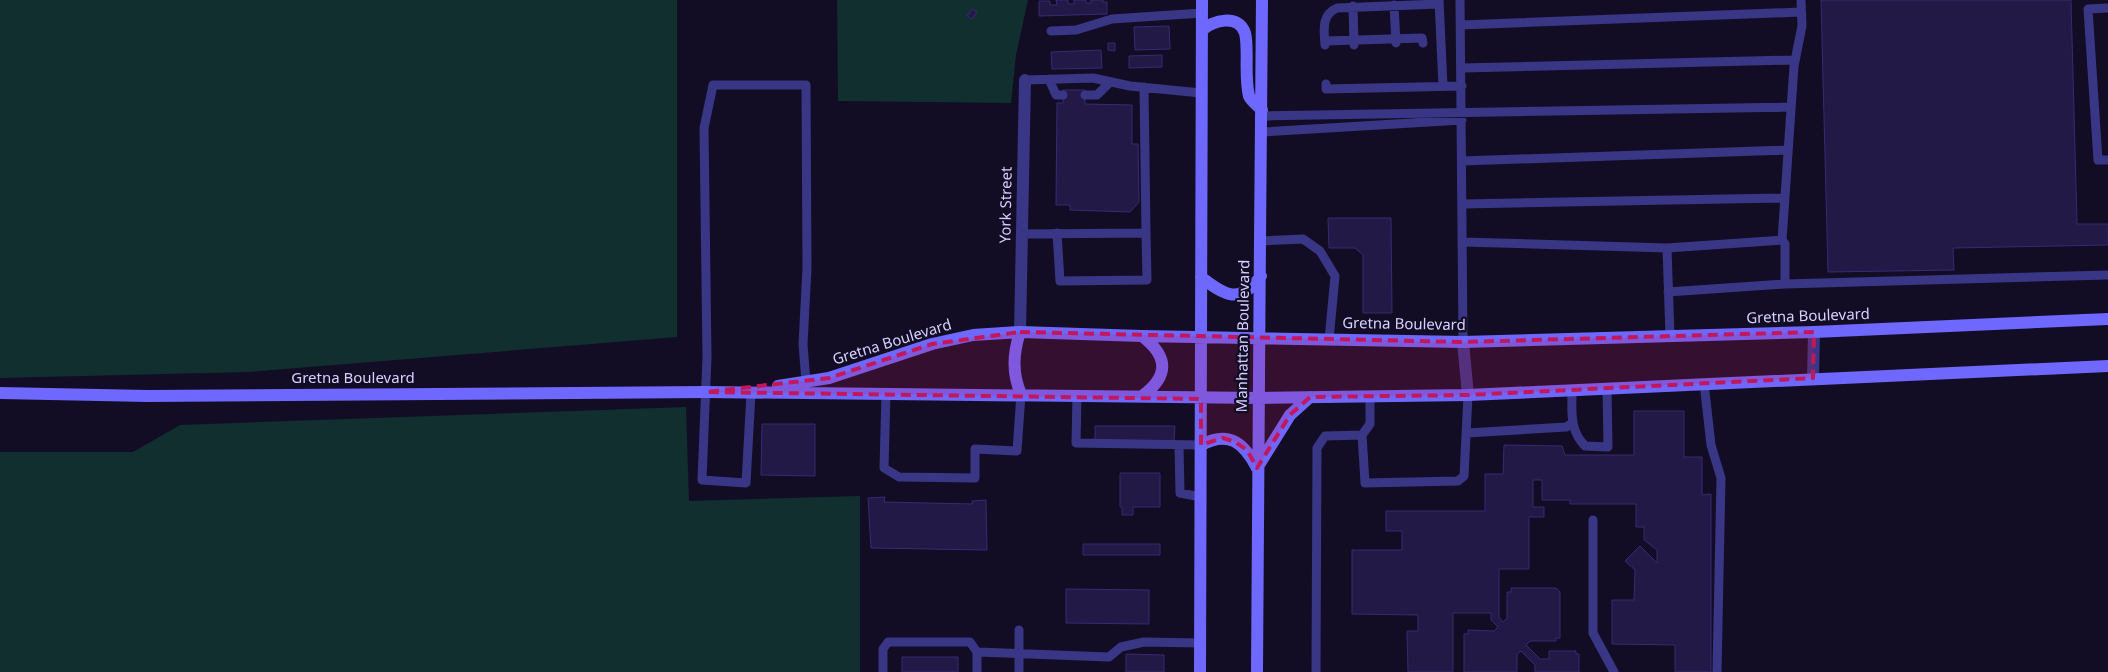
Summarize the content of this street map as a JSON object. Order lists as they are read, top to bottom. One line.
{"streets":{"street":["York Street","Gretna Boulevard","Manhattan Boulevard"]},"crossings":[["York Street","Gretna Boulevard"],["Gretna Boulevard","Manhattan Boulevard"]]}
